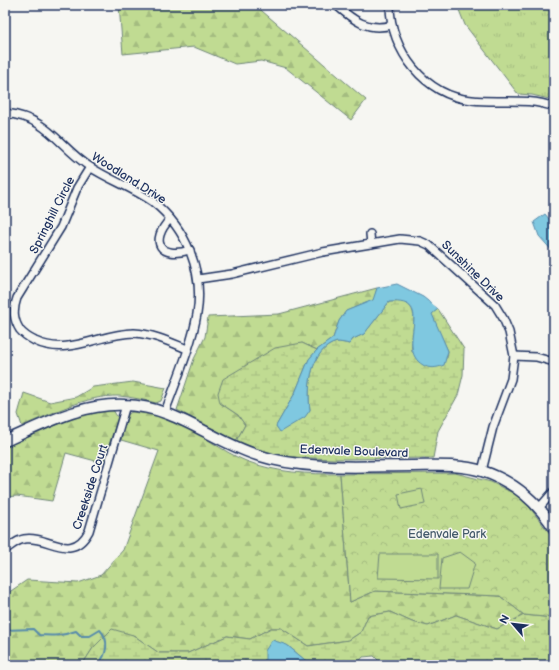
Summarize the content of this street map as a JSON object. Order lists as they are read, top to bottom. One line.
{"streets":{"street":["Woodland Drive","Springhill Circle","Sunshine Drive","Edenvale Boulevard","Creekside Court"]},"crossings":[["Woodland Drive","Springhill Circle"],["Woodland Drive","Sunshine Drive"],["Woodland Drive","Edenvale Boulevard"],["Sunshine Drive","Edenvale Boulevard"],["Edenvale Boulevard","Creekside Court"]],"parks":["Edenvale Park"],"north":"top left"}
